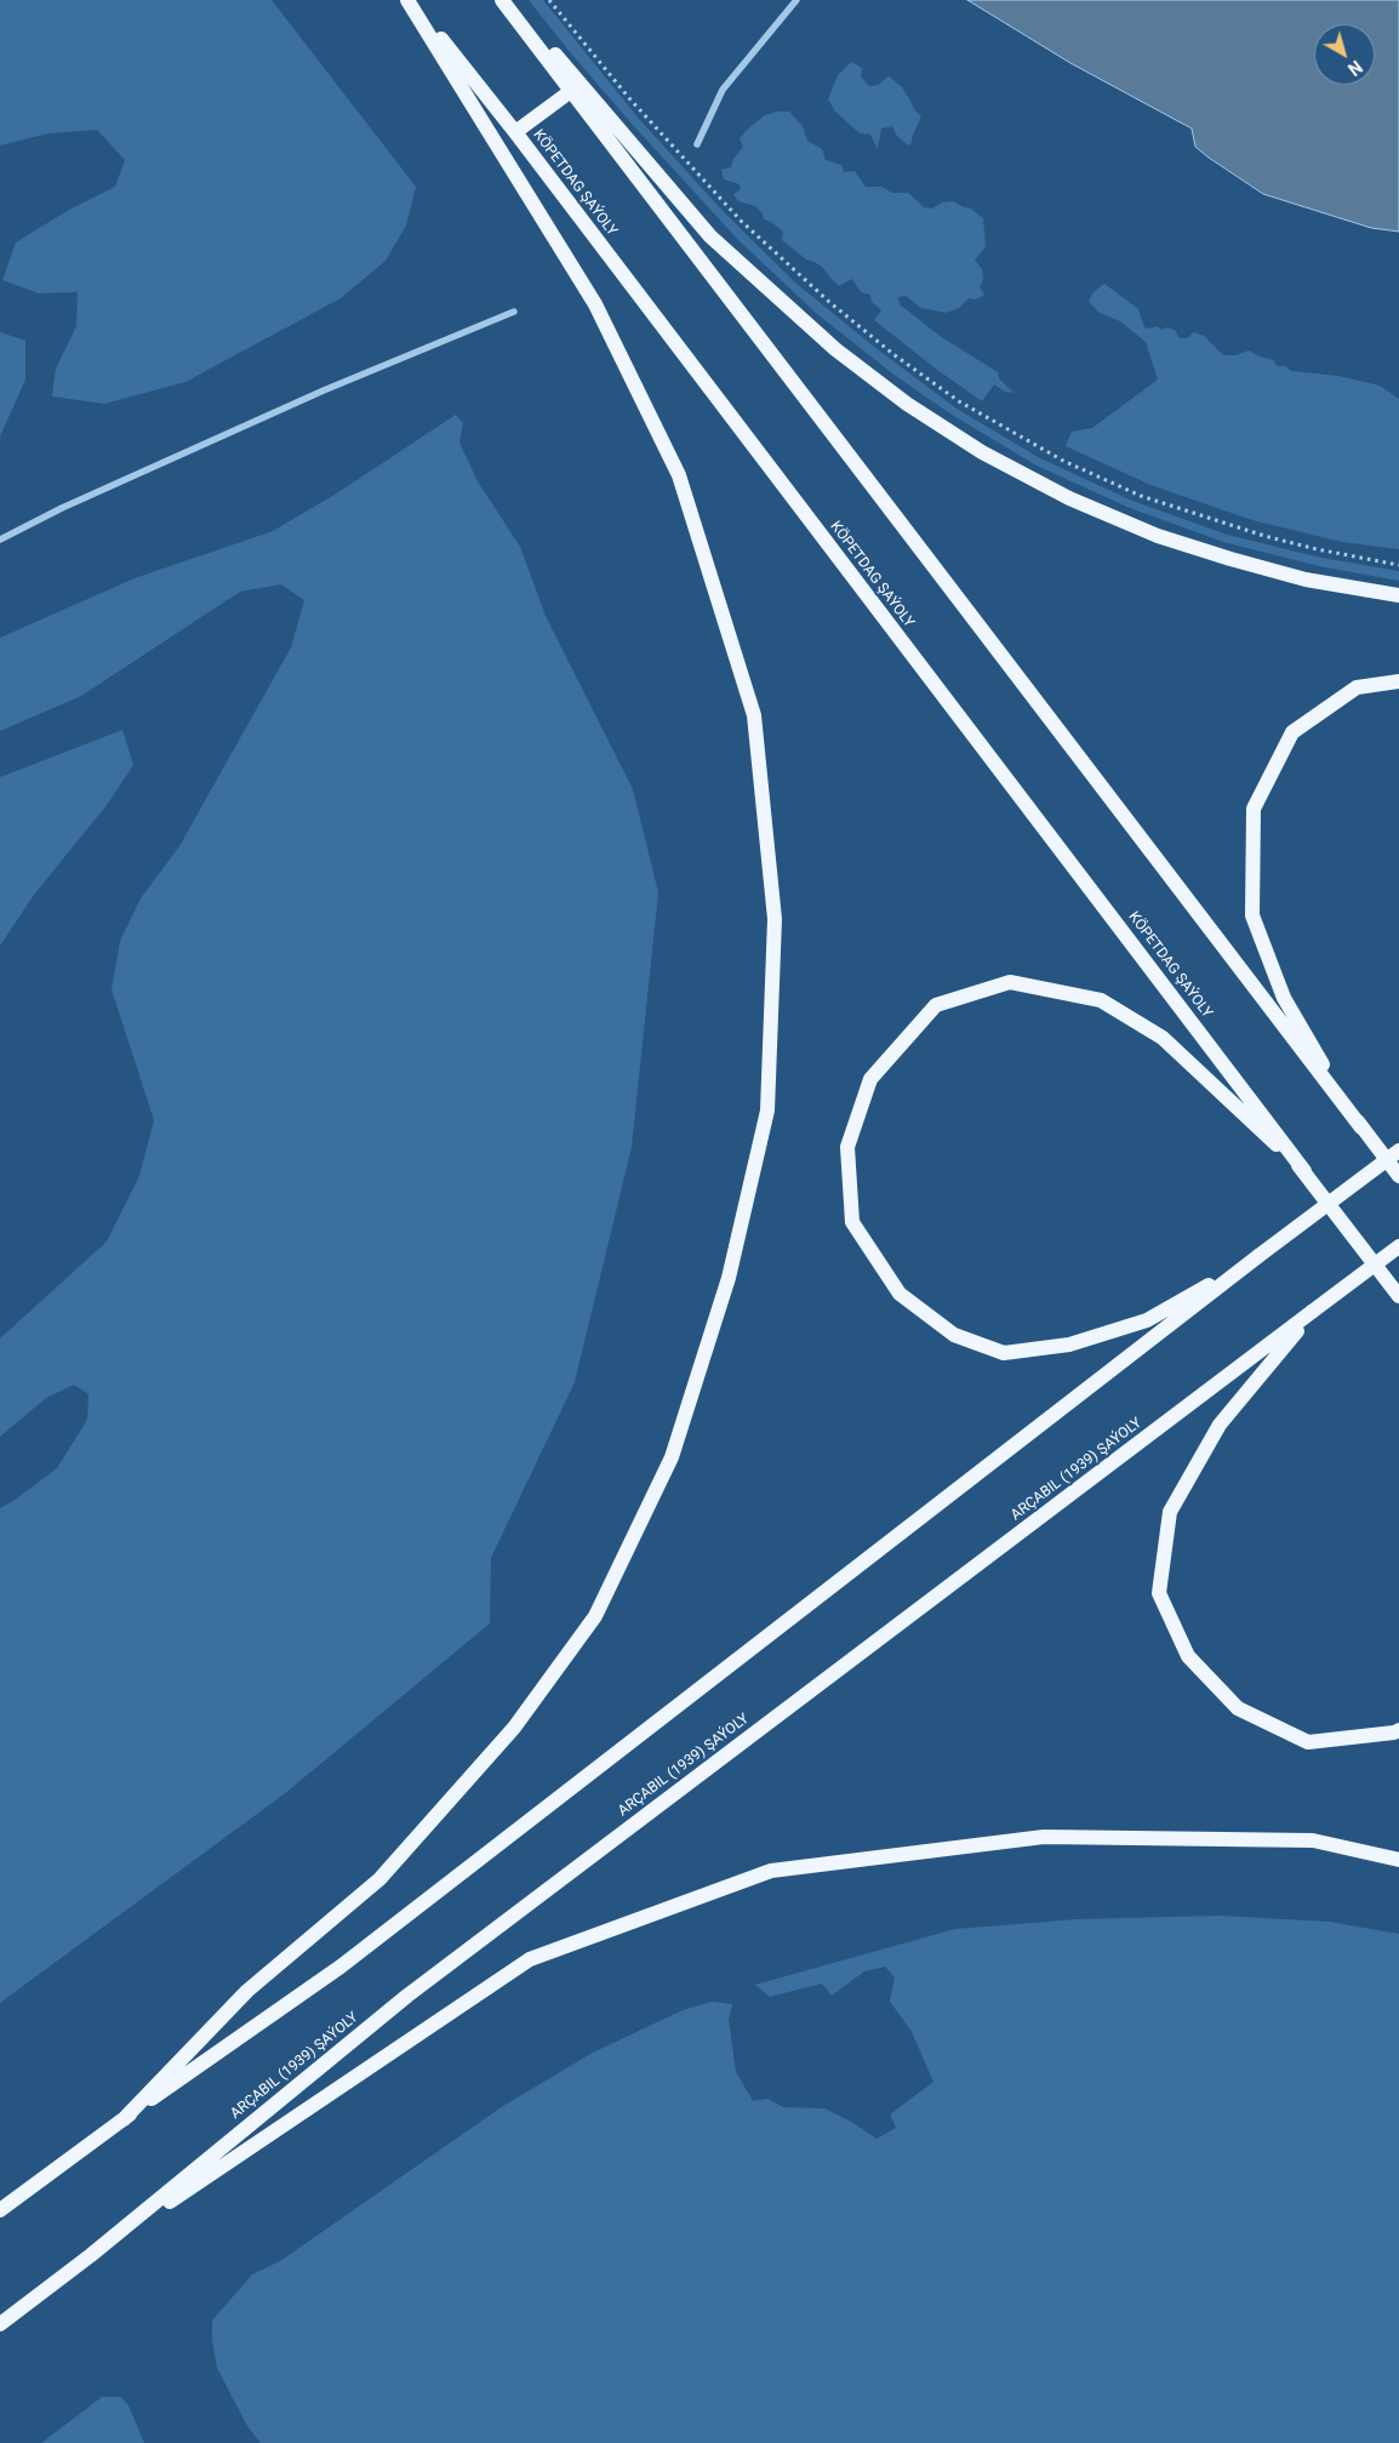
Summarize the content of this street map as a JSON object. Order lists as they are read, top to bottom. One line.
{"streets":{"main road":["KÖPETDAG ŞAÝOLY","ARÇABIL (1939) ŞAÝOLY"]},"north":"bottom right"}
